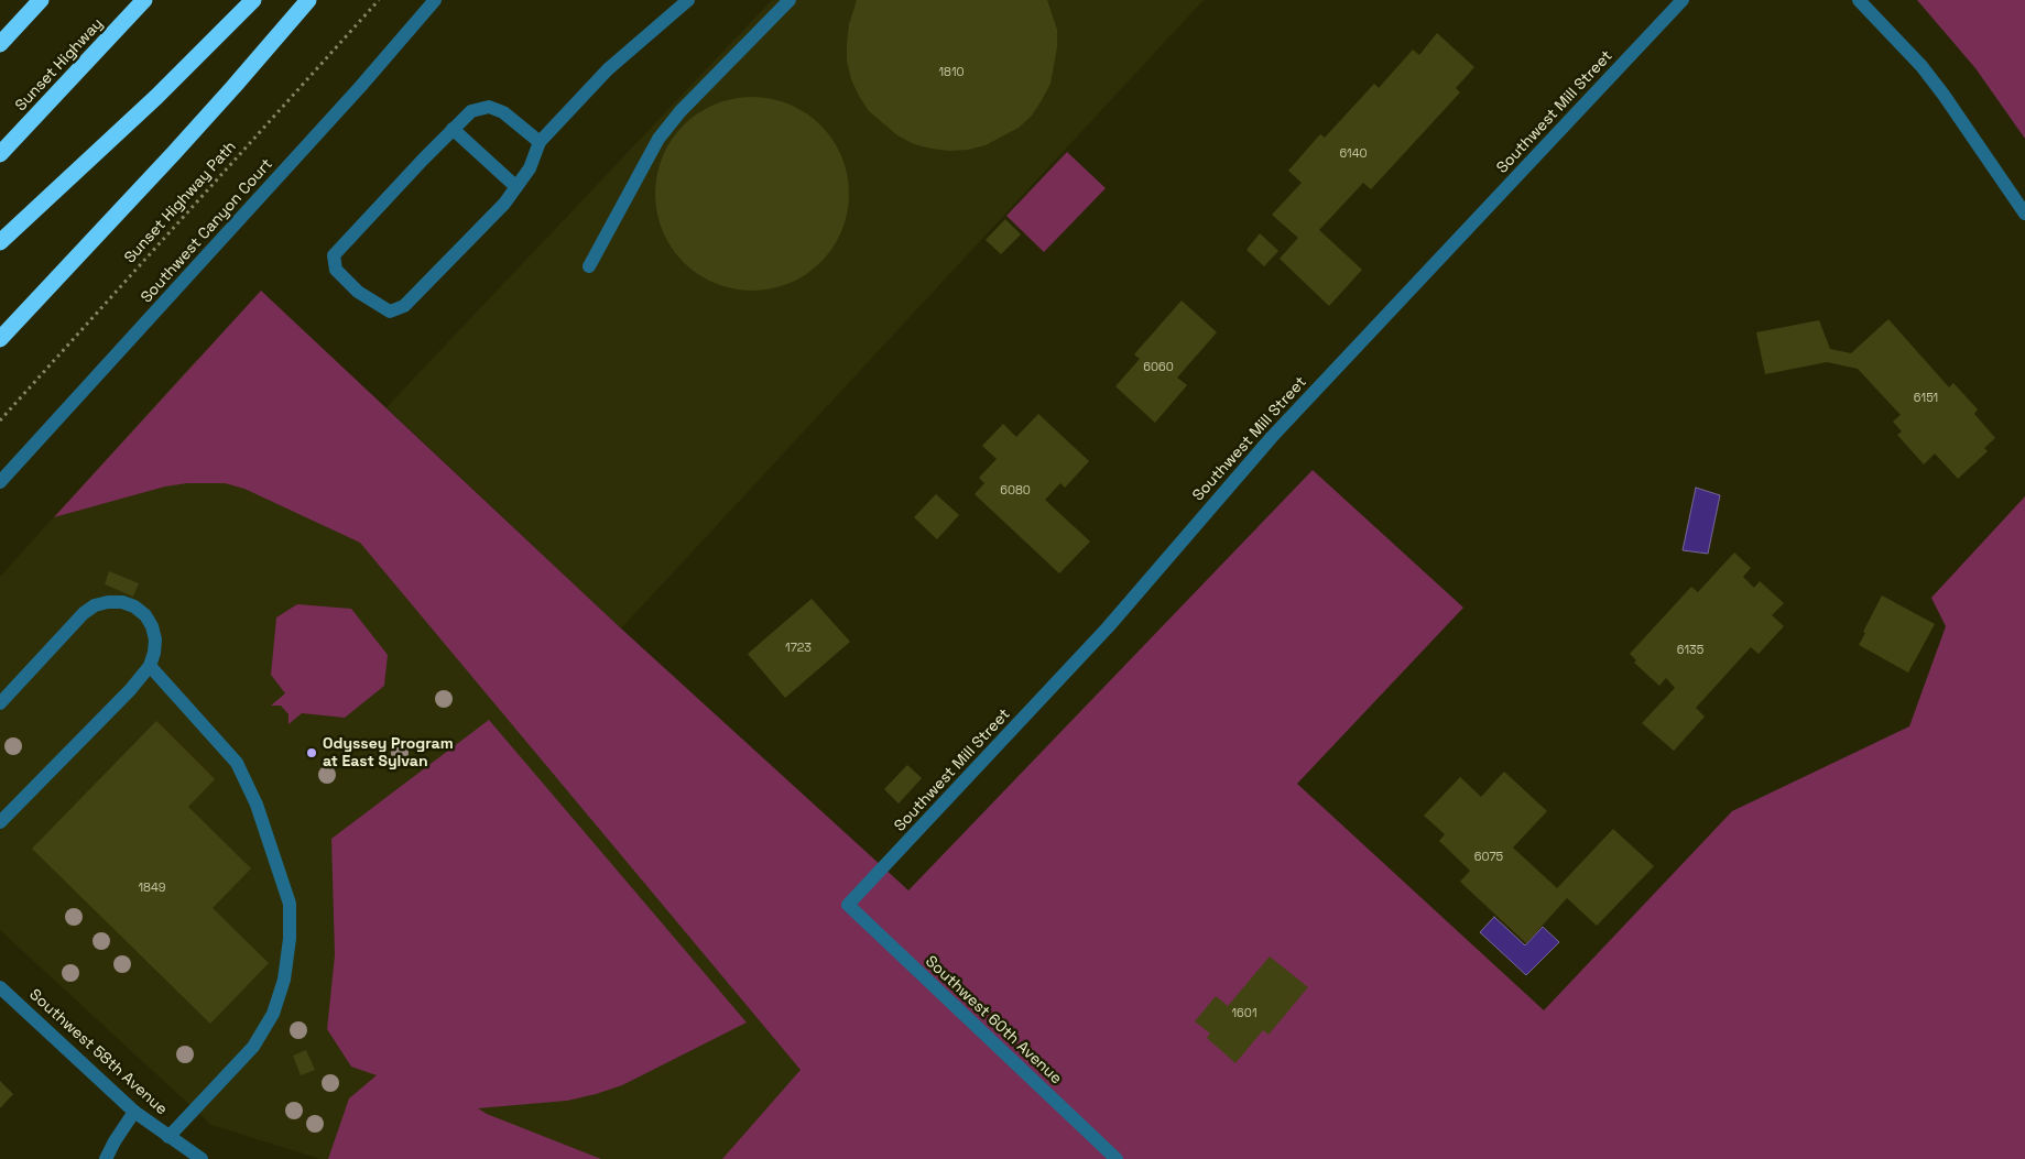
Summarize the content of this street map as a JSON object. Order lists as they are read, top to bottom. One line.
{"streets":{"highway":["Sunset Highway"],"street":["Southwest Mill Street","Southwest Canyon Court","Southwest 60th Avenue","Southwest 58th Avenue"],"path":["Sunset Highway Path"]},"crossings":[["Southwest Mill Street","Southwest 60th Avenue"]],"places":["Odyssey Program at East Sylvan"],"house_numbers":["1810","6140","6060","6151","6080","1723","6135","6075","1849","1601"]}
